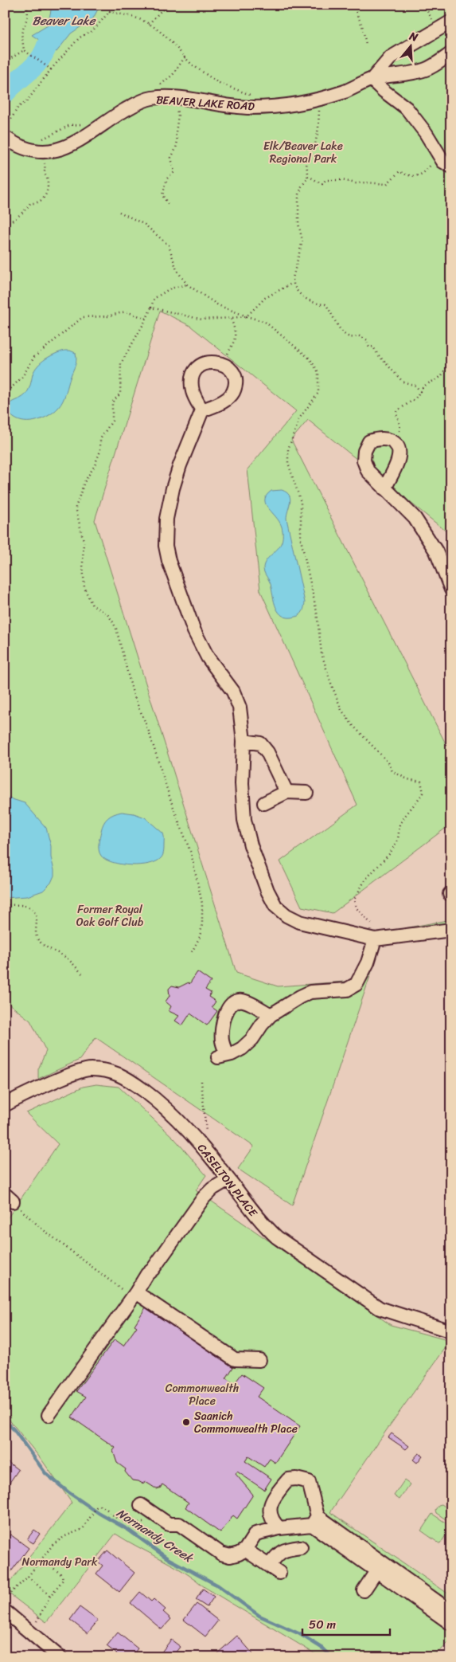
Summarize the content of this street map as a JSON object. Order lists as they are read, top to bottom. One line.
{"streets":{"street":["BEAVER LAKE ROAD","CASELTON PLACE"]},"water":["Beaver Lake","Normandy Creek"],"parks":["Elk/Beaver Lake Regional Park","Former Royal Oak Golf Club","Commonwealth Place","Normandy Park"],"places":["Saanich Commonwealth Place"],"scale_bar":"50 m","north":"top"}
